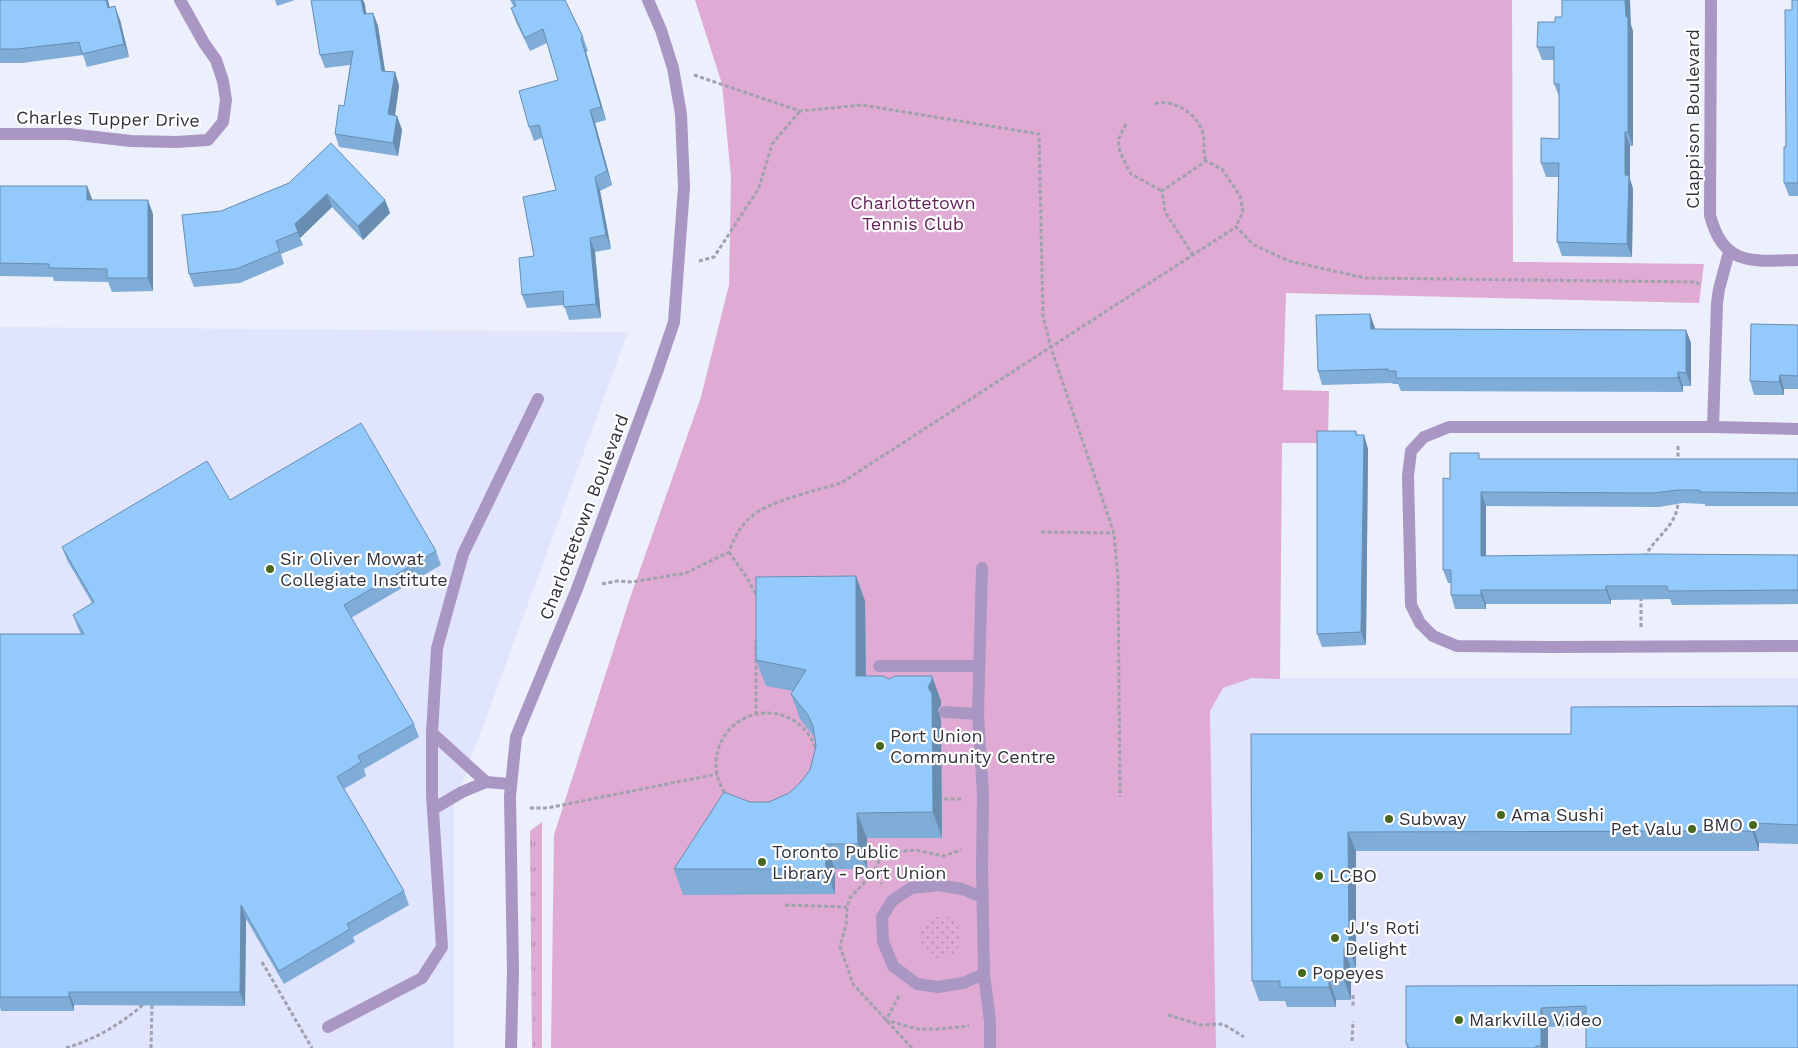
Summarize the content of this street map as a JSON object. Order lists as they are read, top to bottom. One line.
{"streets":{"street":["Charles Tupper Drive","Clappison Boulevard","Charlottetown Boulevard"]},"parks":["Charlottetown Tennis Club"],"places":["Sir Oliver Mowat Collegiate Institute","Port Union Community Centre","Ama Sushi","Subway","BMO","Pet Valu","Toronto Public Library - Port Union","LCBO","JJ's Roti Delight","Popeyes","Markville Video"]}
